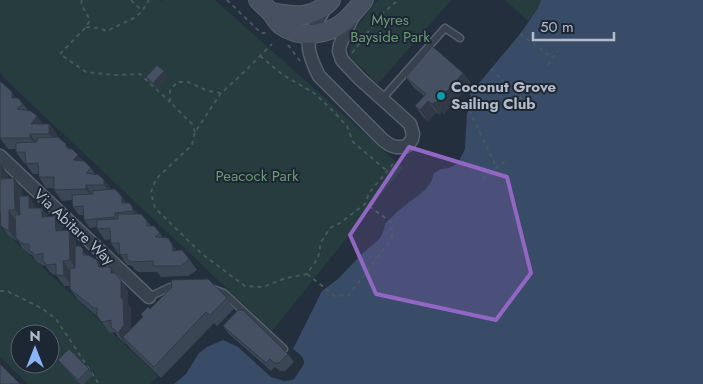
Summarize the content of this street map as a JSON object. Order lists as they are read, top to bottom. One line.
{"streets":{"street":["Via Abitare Way"]},"parks":["Myres Bayside Park","Peacock Park"],"places":["Coconut Grove Sailing Club"],"scale_bar":"50 m","north":"top"}
